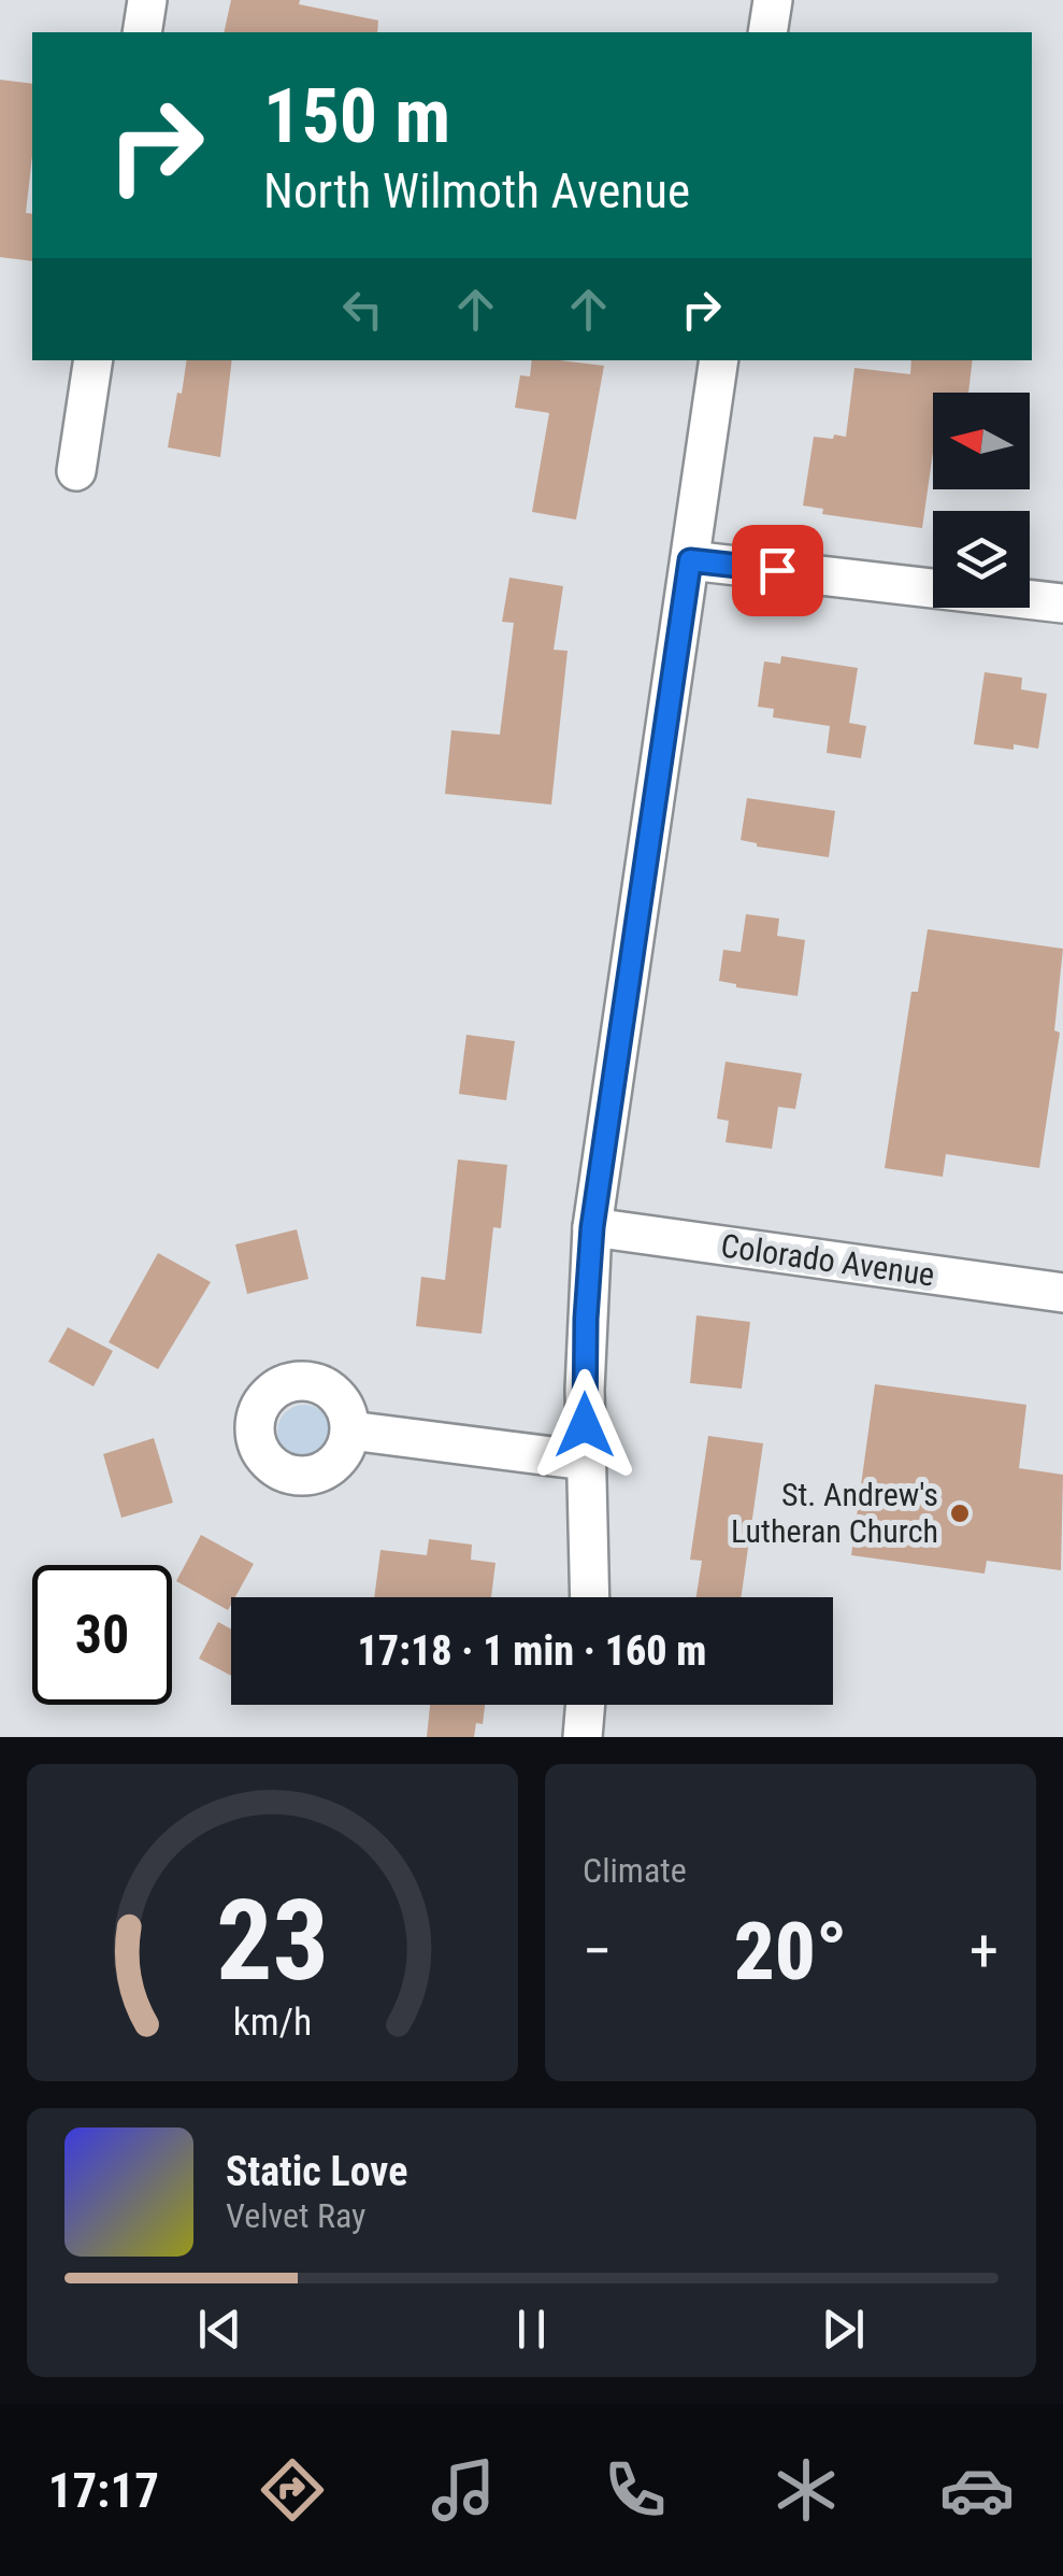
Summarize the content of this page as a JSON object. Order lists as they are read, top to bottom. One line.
{"streets":{"street":["Colorado Avenue"]},"places":["St. Andrew's Lutheran Church"],"north":"left","page":{"turn":["150 m","North Wilmoth Avenue"],"limit":"30","trip":"17:18 · 1 min · 160 m","tile":"Climate","heat":["−","20°","+"],"song":["Static Love","Velvet Ray"],"tabs":"17:17","gauge":["23","km/h"]}}
